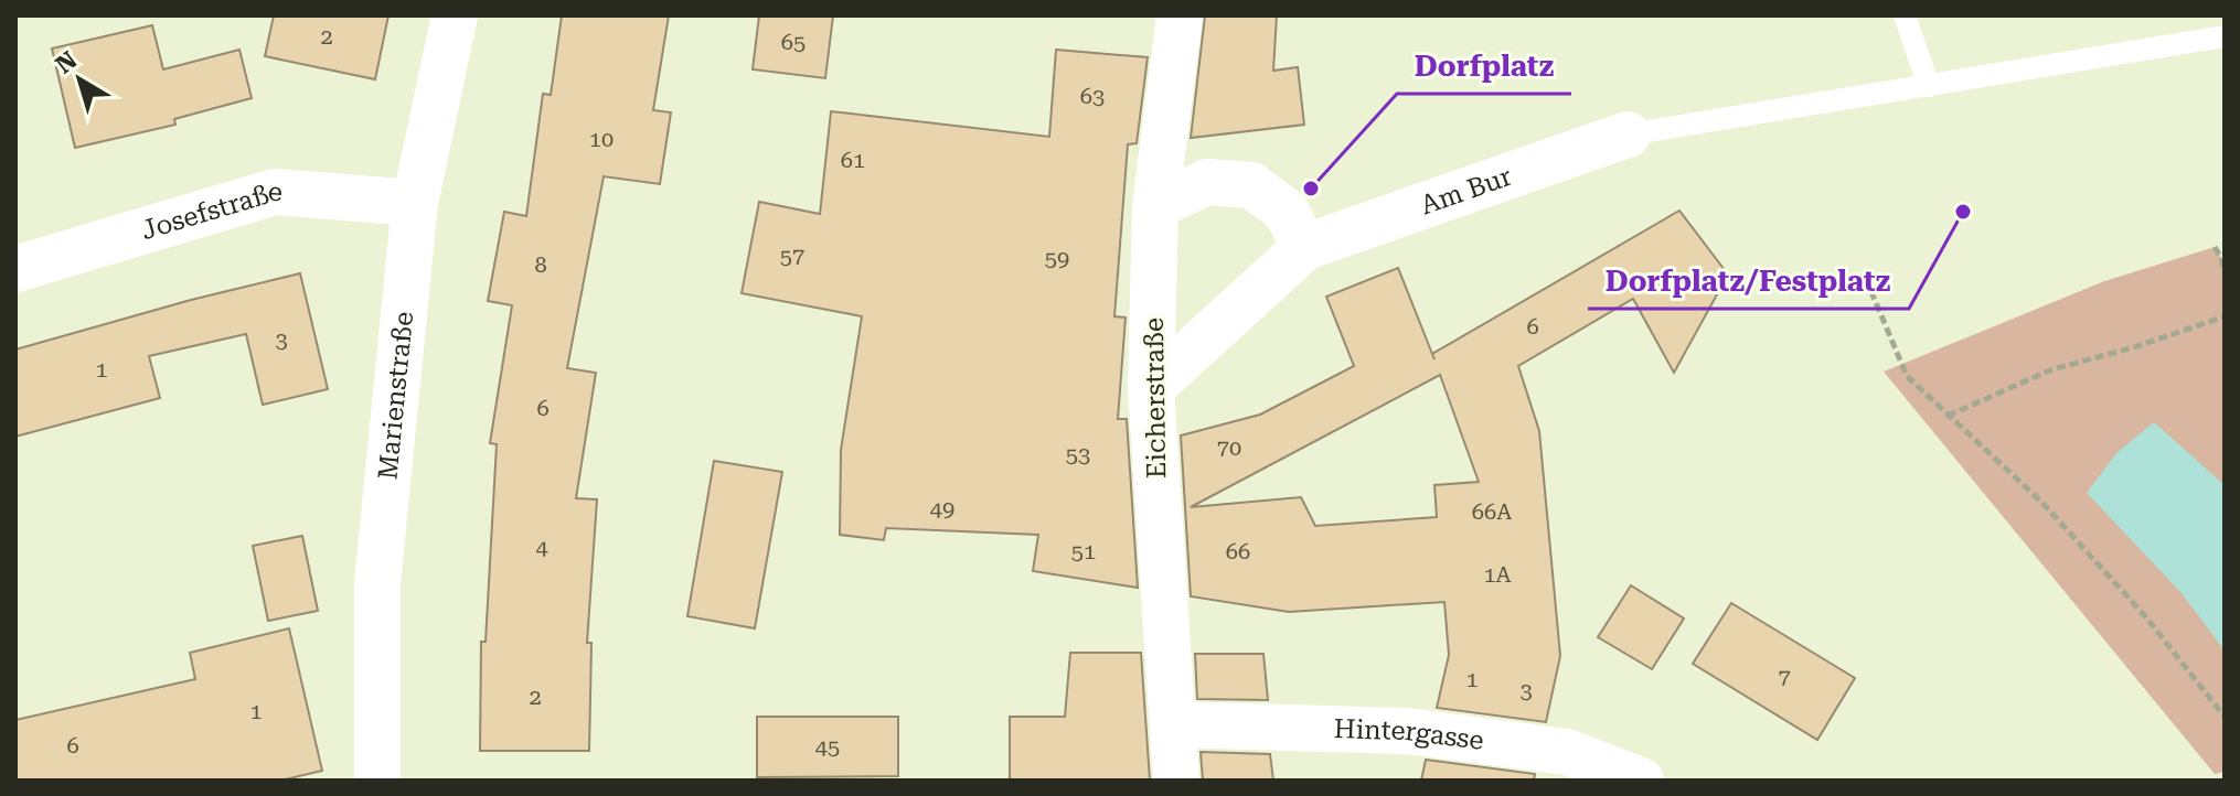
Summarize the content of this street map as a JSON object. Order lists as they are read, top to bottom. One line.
{"streets":{"street":["Am Bur","Josefstraße","Marienstraße","Eicherstraße","Hintergasse"]},"crossings":[["Am Bur","Eicherstraße"],["Josefstraße","Marienstraße"],["Eicherstraße","Hintergasse"]],"places":["Dorfplatz","Dorfplatz/Festplatz"],"house_numbers":["2","65","63","10","61","57","59","8","6","3","1","6","70","53","49","66A","4","51","66","1A","7","1","3","2","1","6","45"],"north":"top left"}
